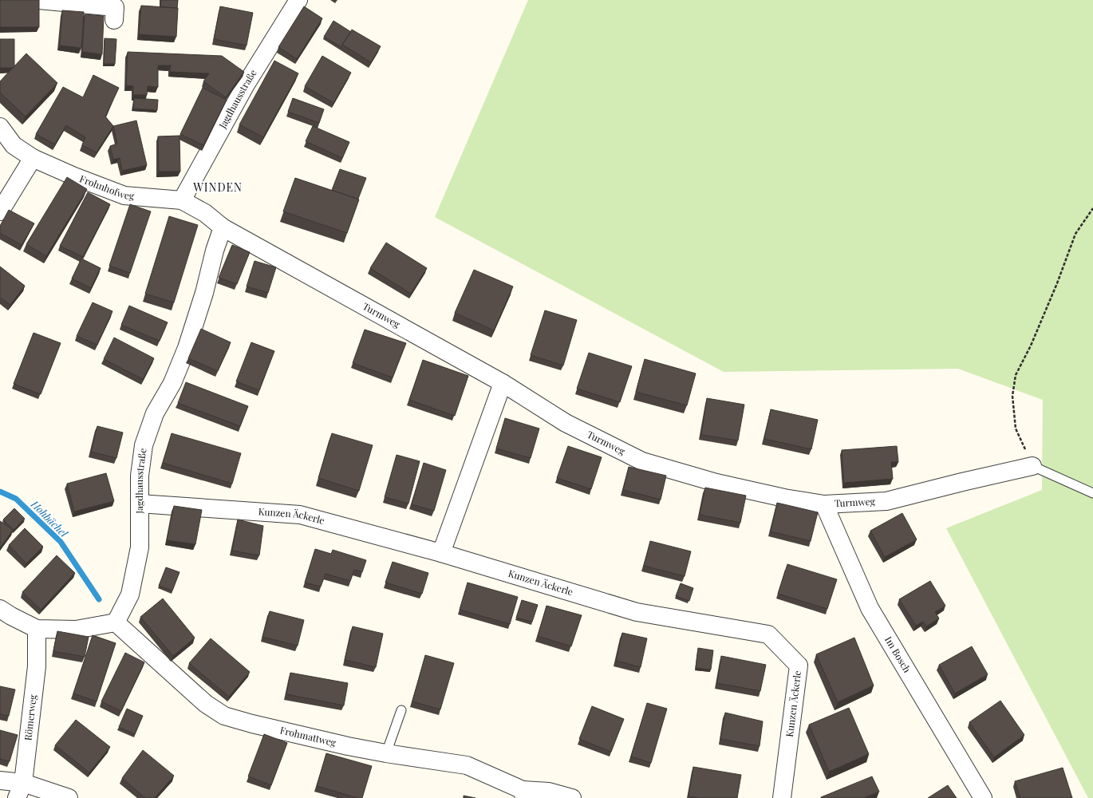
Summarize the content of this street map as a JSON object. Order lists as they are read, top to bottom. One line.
{"streets":{"street":["Jagdhausstraße","Frohnhofweg","Turmweg","Kunzen Äckerle","Im Bosch","Römerweg","Frohmattweg"]},"crossings":[["Jagdhausstraße","Frohnhofweg"],["Jagdhausstraße","Turmweg"],["Jagdhausstraße","Kunzen Äckerle"],["Jagdhausstraße","Frohmattweg"],["Frohnhofweg","Turmweg"],["Turmweg","Im Bosch"]],"districts":["WINDEN"],"water":["Hohbächel"]}
